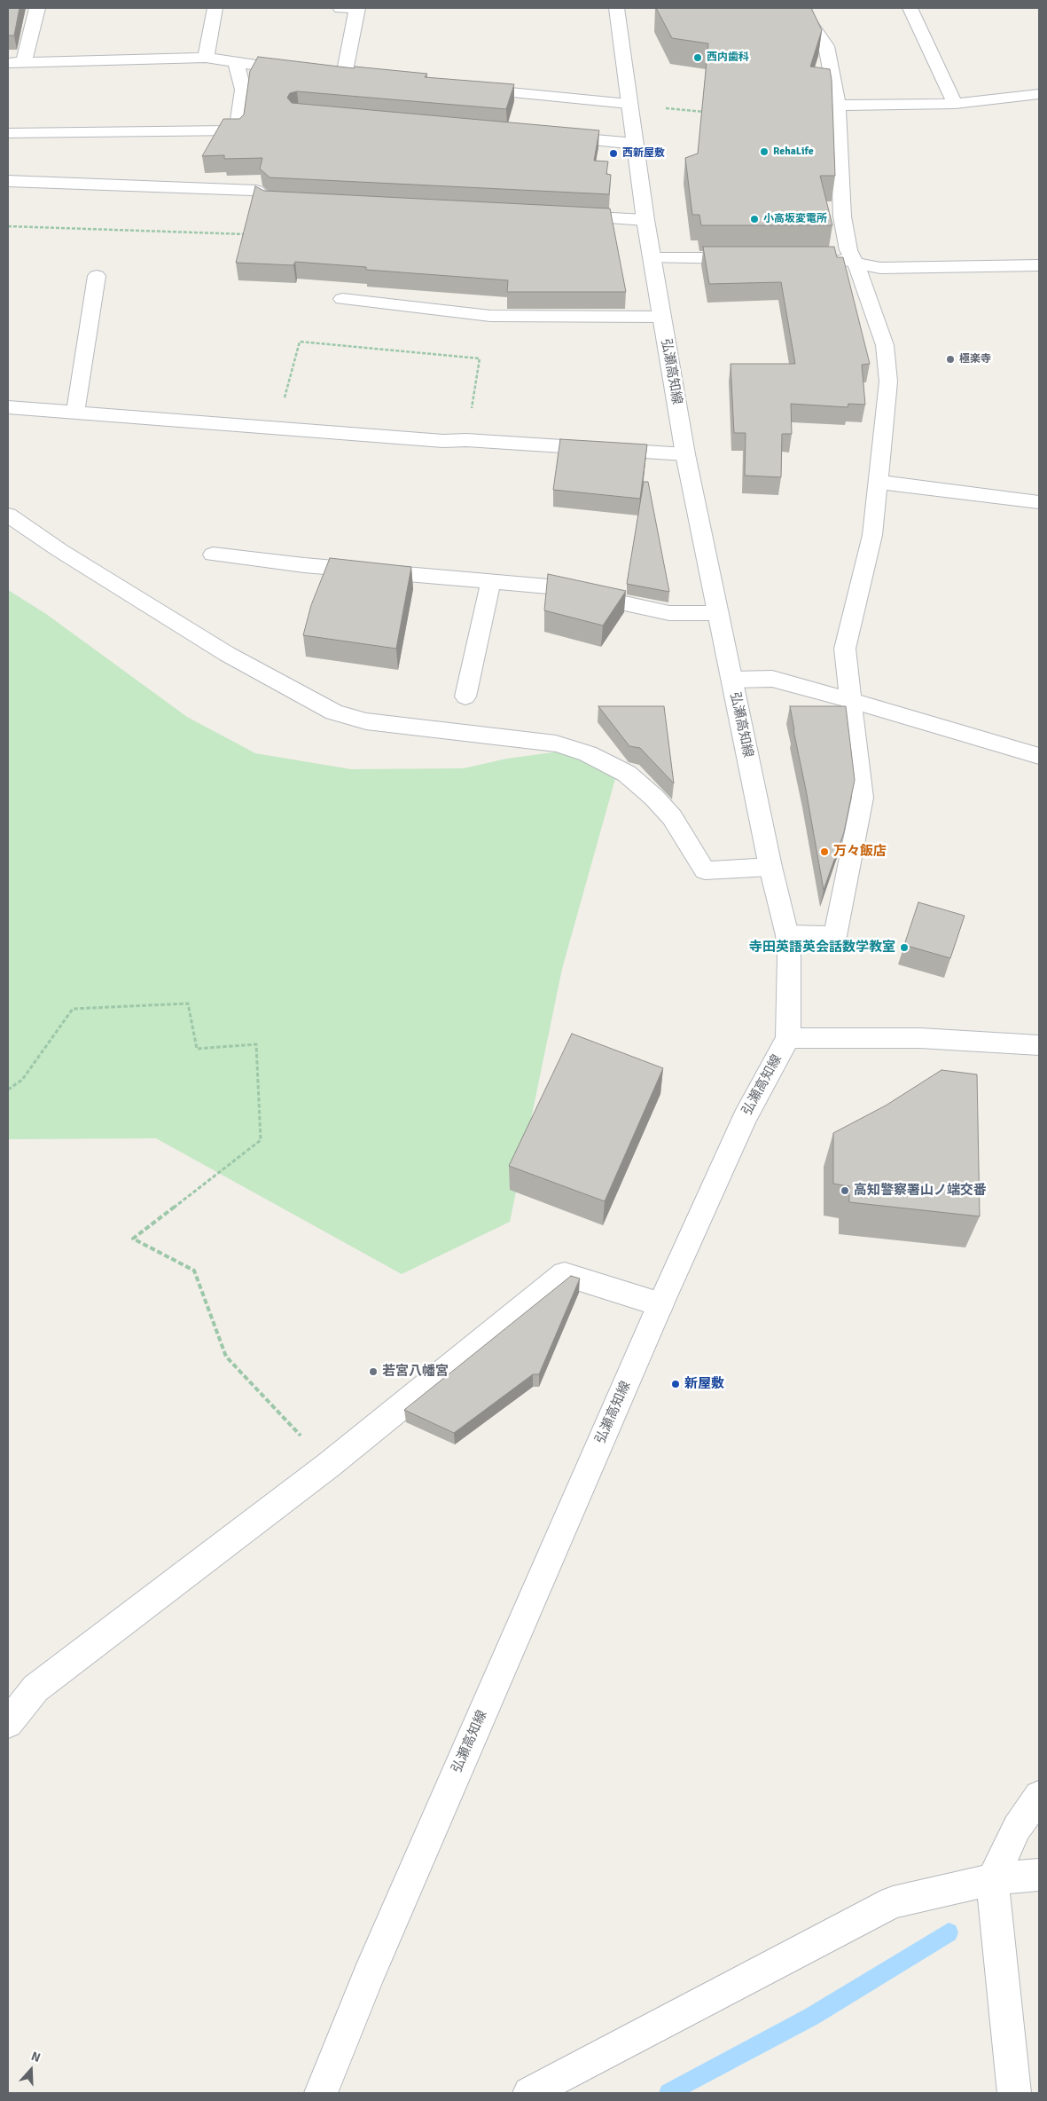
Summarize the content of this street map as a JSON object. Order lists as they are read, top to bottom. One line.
{"streets":{"street":["弘瀬高知線"]},"places":["西内歯科","RehaLife","西新屋敷","小高坂変電所","極楽寺","万々飯店","寺田英語英会話数学教室","高知警察署山ノ端交番","若宮八幡宮","新屋敷"],"north":"top"}
